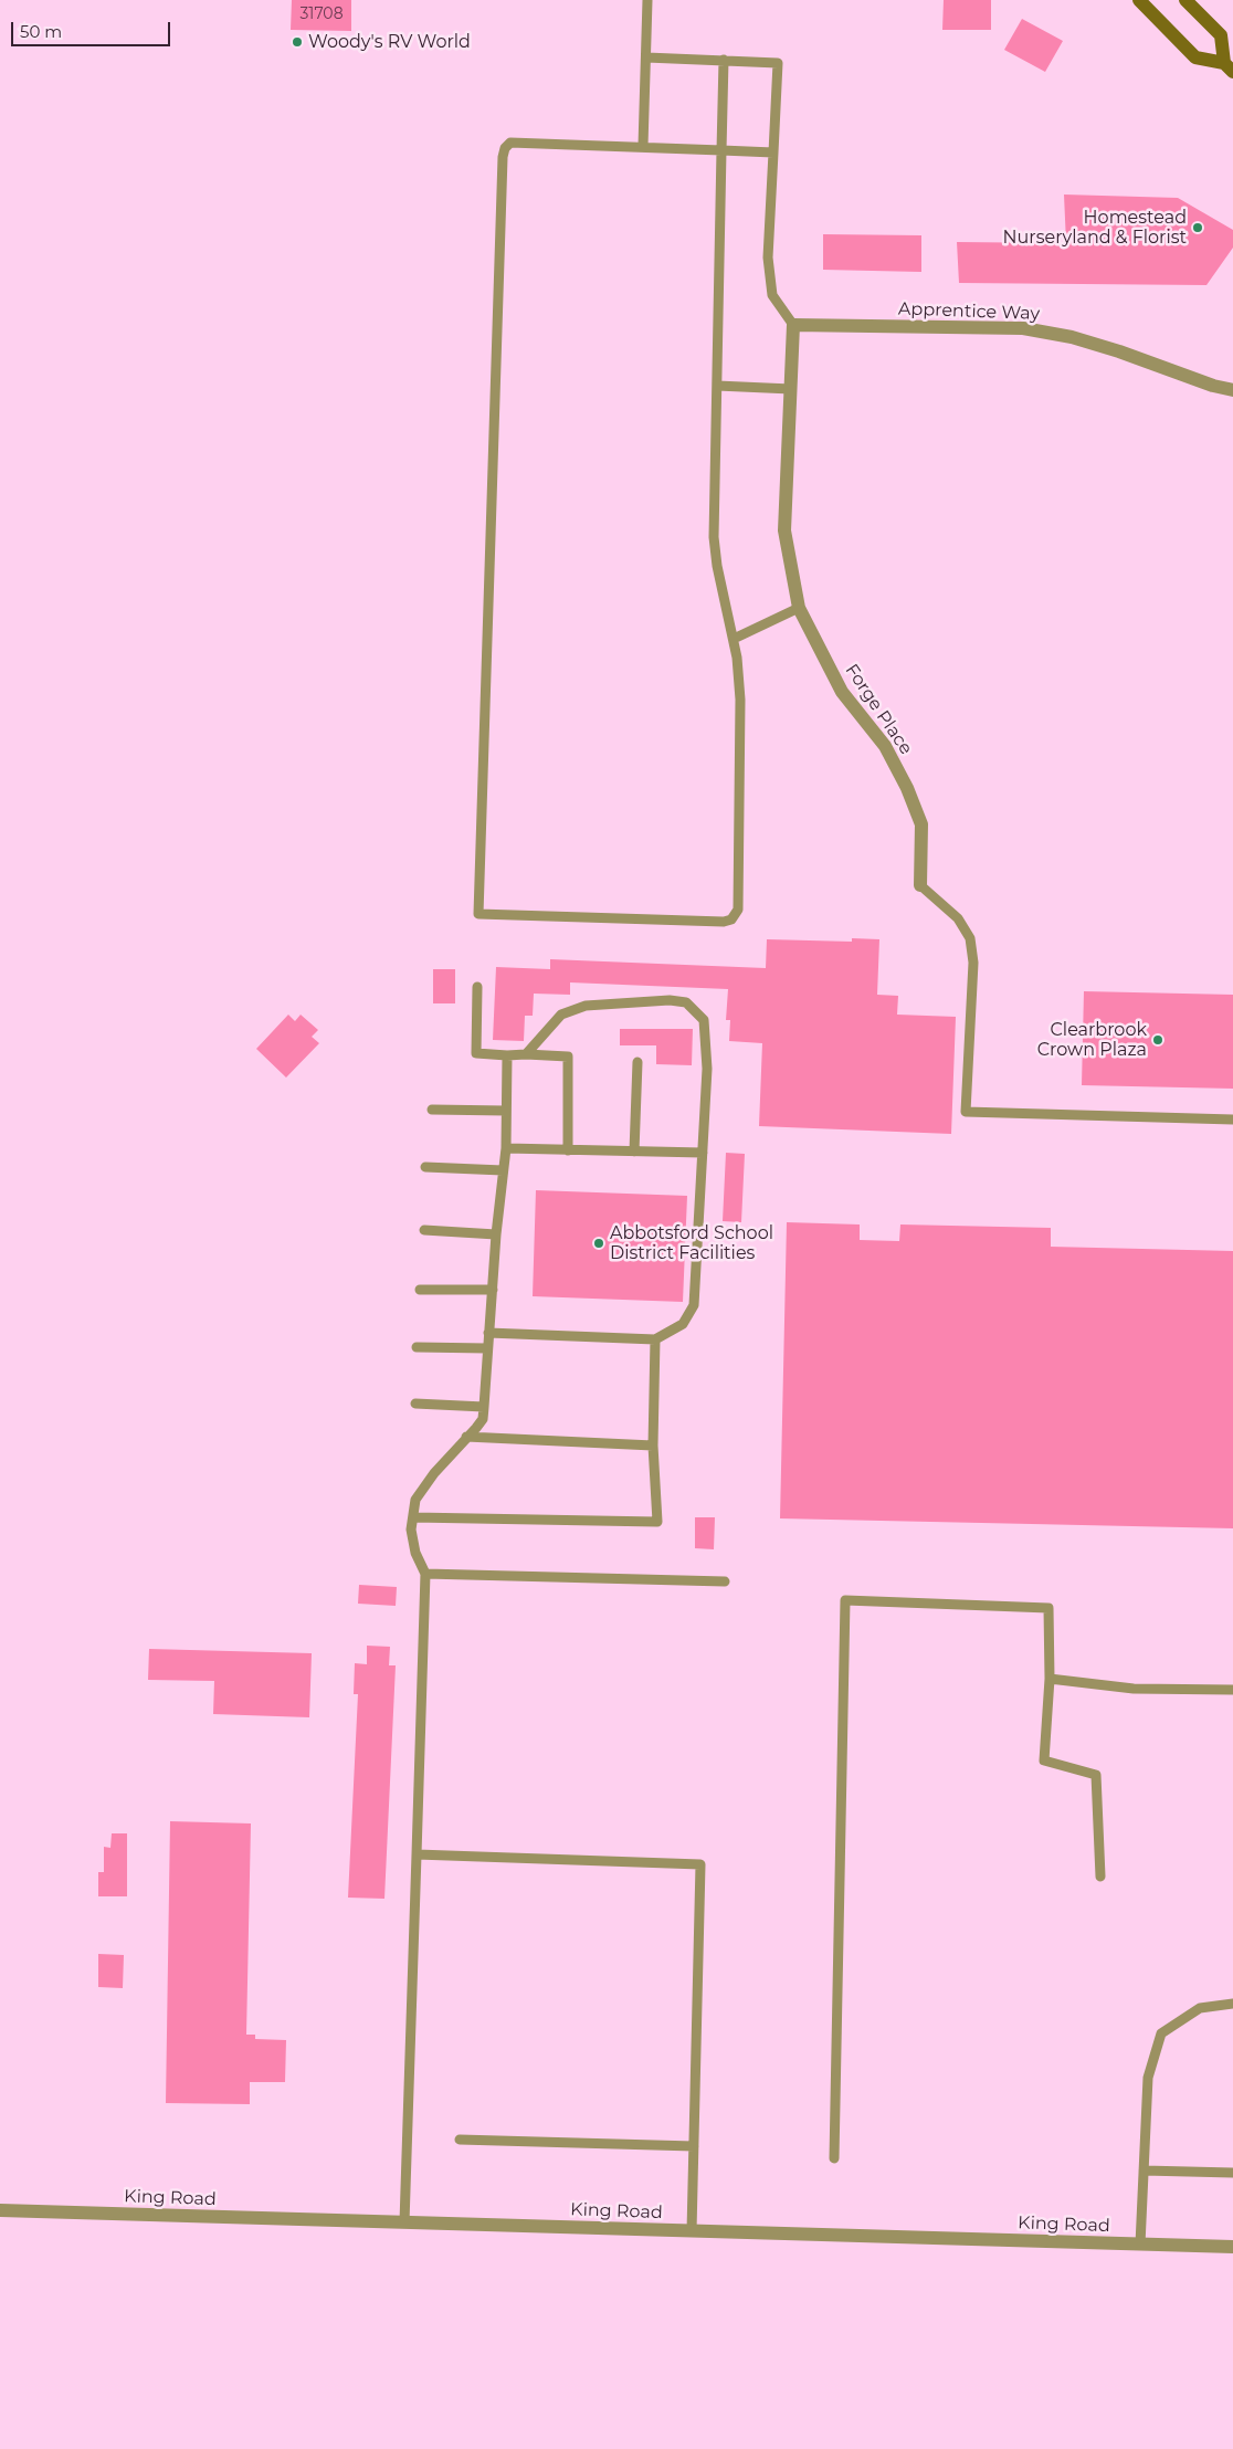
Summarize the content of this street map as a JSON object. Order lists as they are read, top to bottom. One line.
{"streets":{"street":["Apprentice Way","Forge Place","King Road"]},"crossings":[["Apprentice Way","Forge Place"]],"places":["Woody's RV World","Homestead Nurseryland & Florist","Clearbrook Crown Plaza","Abbotsford School District Facilities"],"house_numbers":["31708"],"scale_bar":"50 m"}
